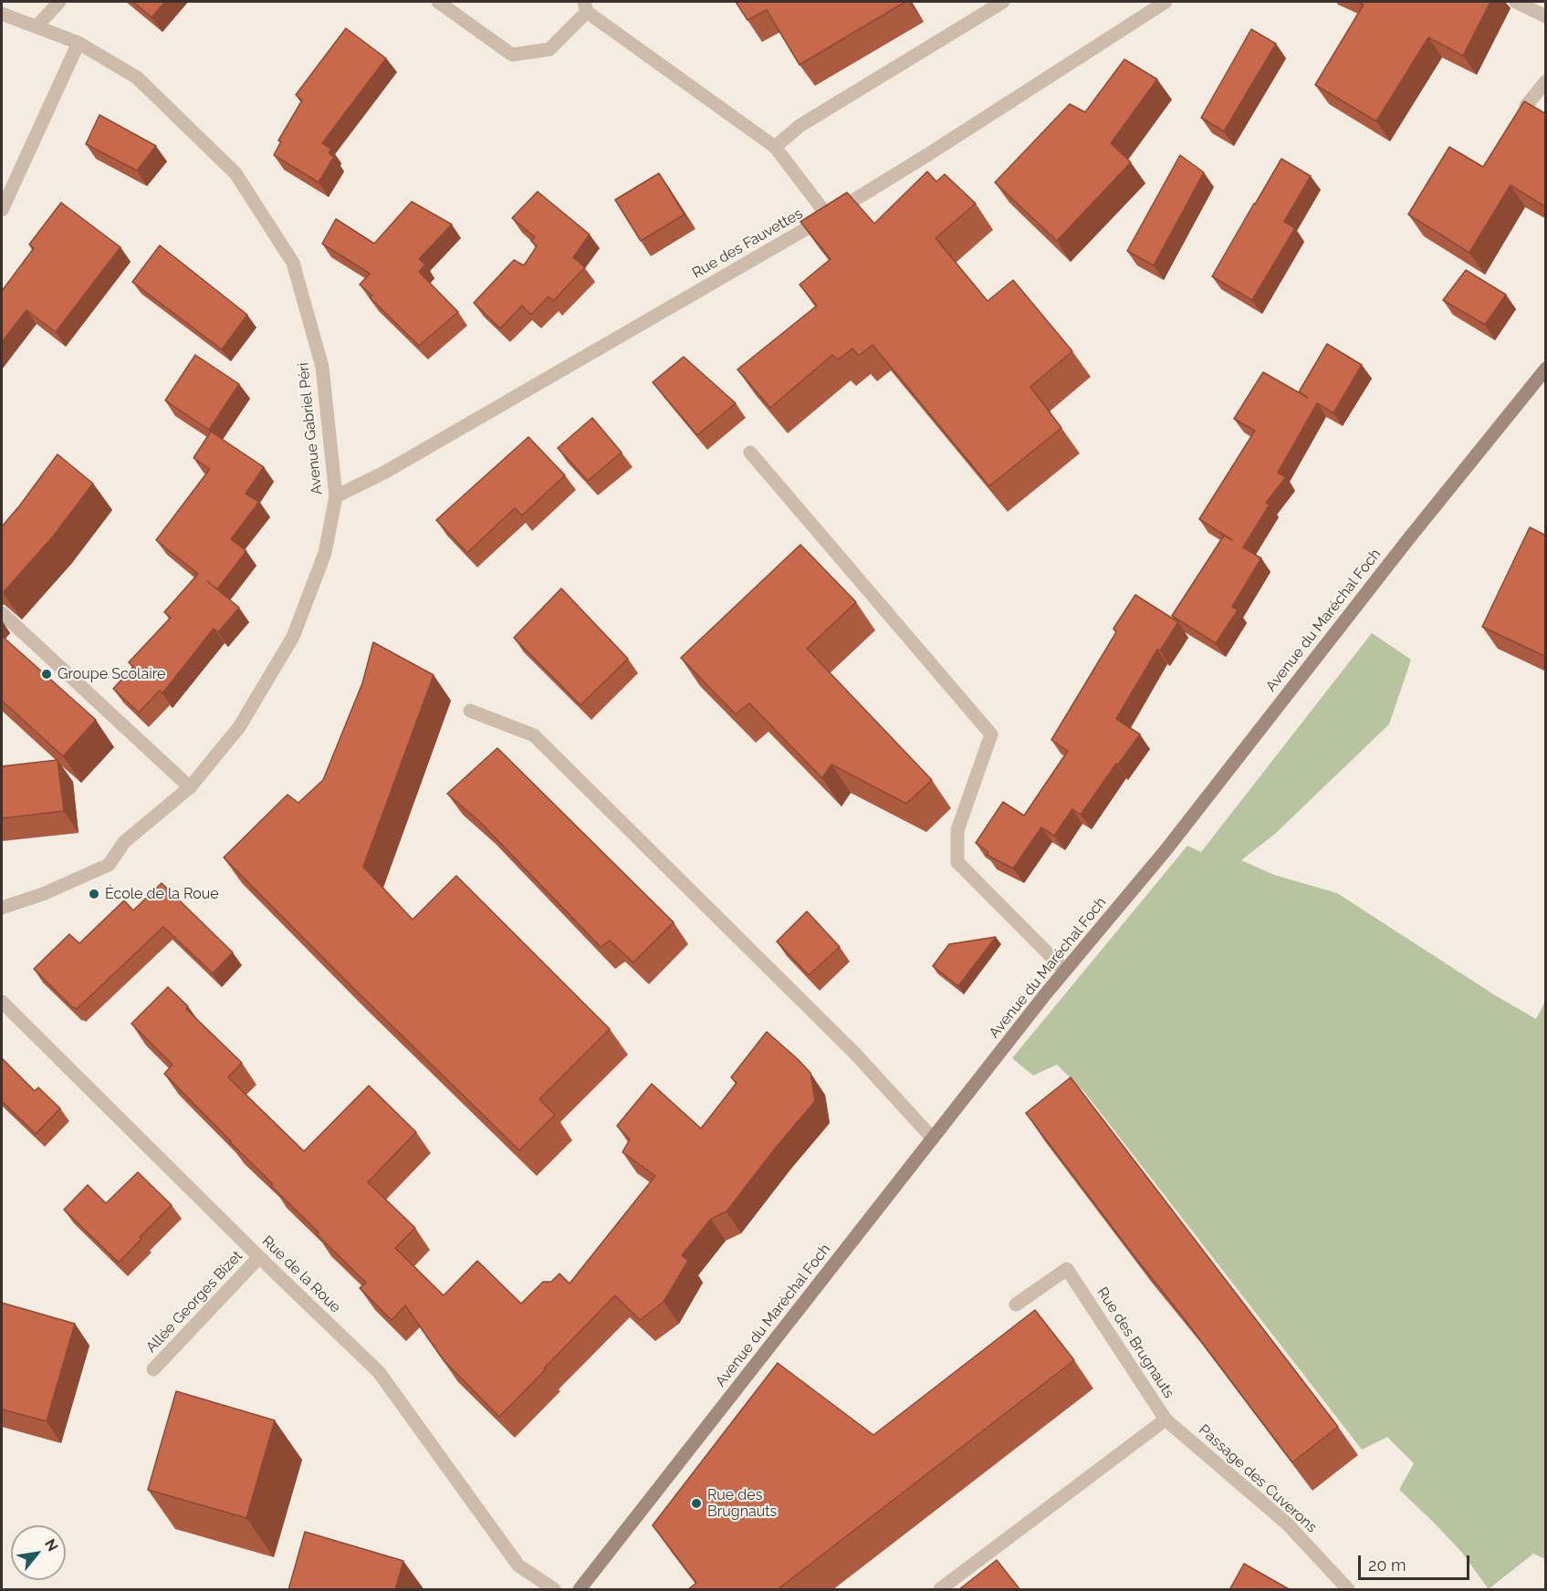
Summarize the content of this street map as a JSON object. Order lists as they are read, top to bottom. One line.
{"streets":{"main road":["Avenue du Maréchal Foch"],"street":["Rue des Fauvettes","Avenue Gabriel Péri","Rue de la Roue","Allée Georges Bizet","Rue des Brugnauts","Passage des Cuverons"]},"crossings":[["Rue des Fauvettes","Avenue Gabriel Péri"],["Rue de la Roue","Allée Georges Bizet"],["Rue des Brugnauts","Passage des Cuverons"]],"places":["Groupe Scolaire","École de la Roue","Rue des Brugnauts"],"scale_bar":"20 m","north":"top right"}
